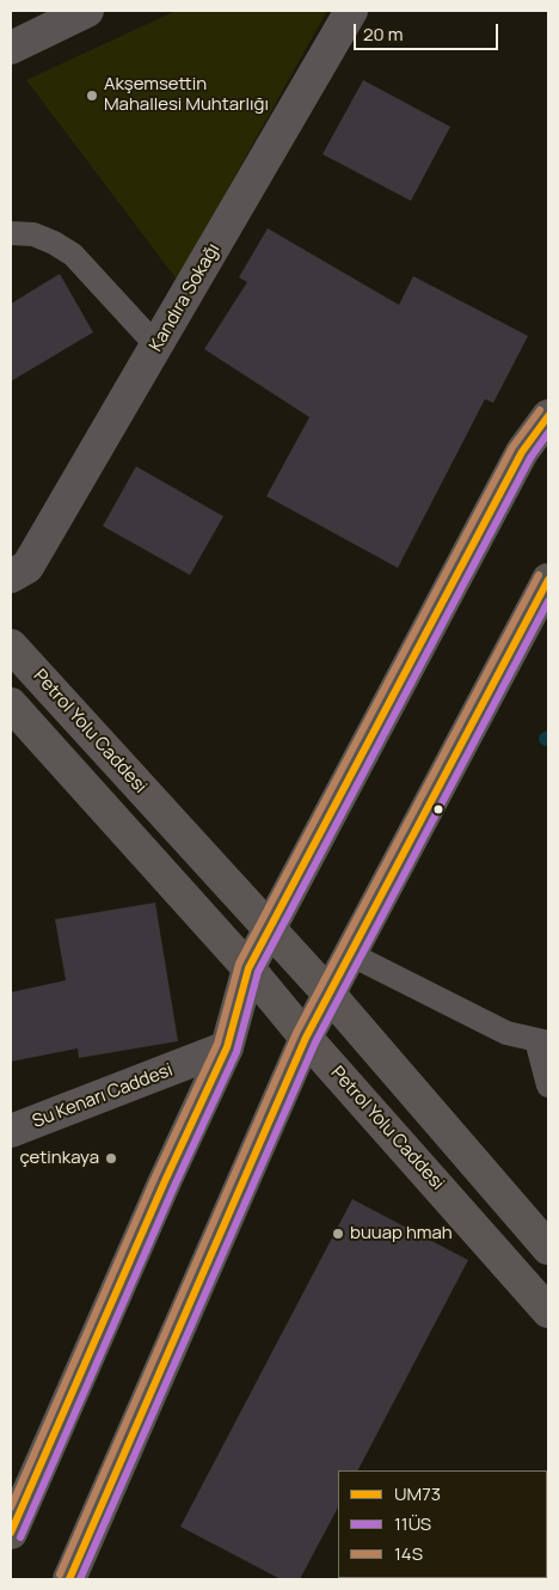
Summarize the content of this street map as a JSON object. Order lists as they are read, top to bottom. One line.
{"streets":{"main road":["Petrol Yolu Caddesi"],"street":["Kandıra Sokağı","Su Kenarı Caddesi"]},"places":["Akşemsettin Mahallesi Muhtarlığı","çetinkaya","buuap hmah"],"lines":["transit line 14S","transit line UM73","transit line 11ÜS"],"legend":["UM73","11ÜS","14S"],"scale_bar":"20 m"}
